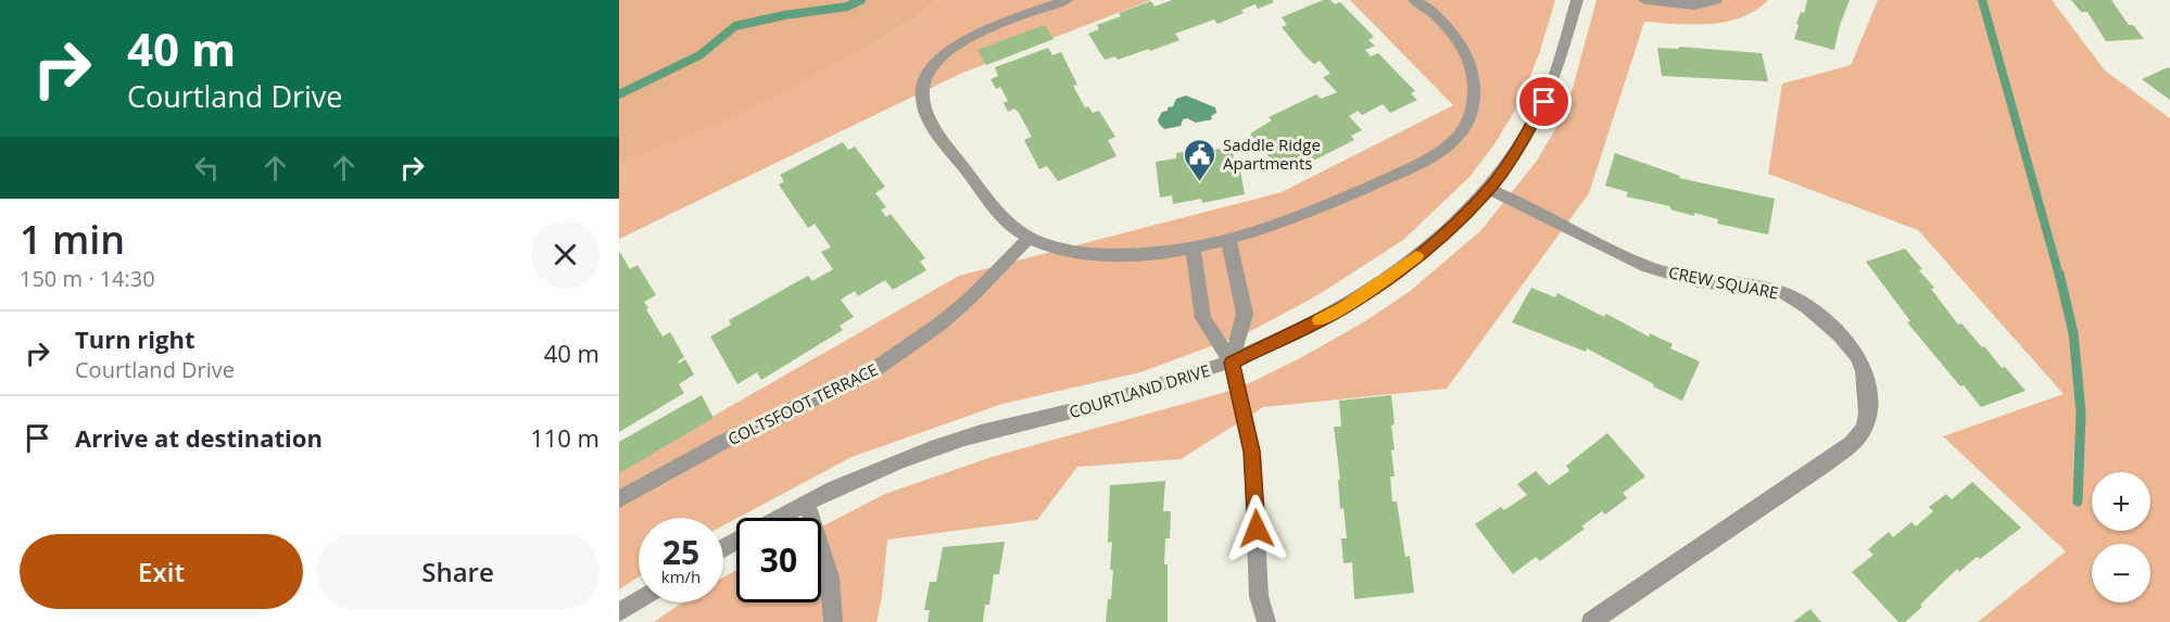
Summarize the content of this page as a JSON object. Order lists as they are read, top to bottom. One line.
{"streets":{"street":["CREW SQUARE","COURTLAND DRIVE","COLTSFOOT TERRACE"]},"crossings":[["CREW SQUARE","COURTLAND DRIVE"]],"places":{"public building":["Saddle Ridge Apartments"]},"page":{"turn":["40 m","Courtland Drive"],"heading":["1 min","150 m · 14:30"],"list":[{"name":"Turn right","note":"Courtland Drive","value":"40 m"},{"name":"Arrive at destination","value":"110 m"}],"map_buttons":["+","−"],"speed":"25 km/h","limit":"30","buttons":["Exit","Share"]}}
